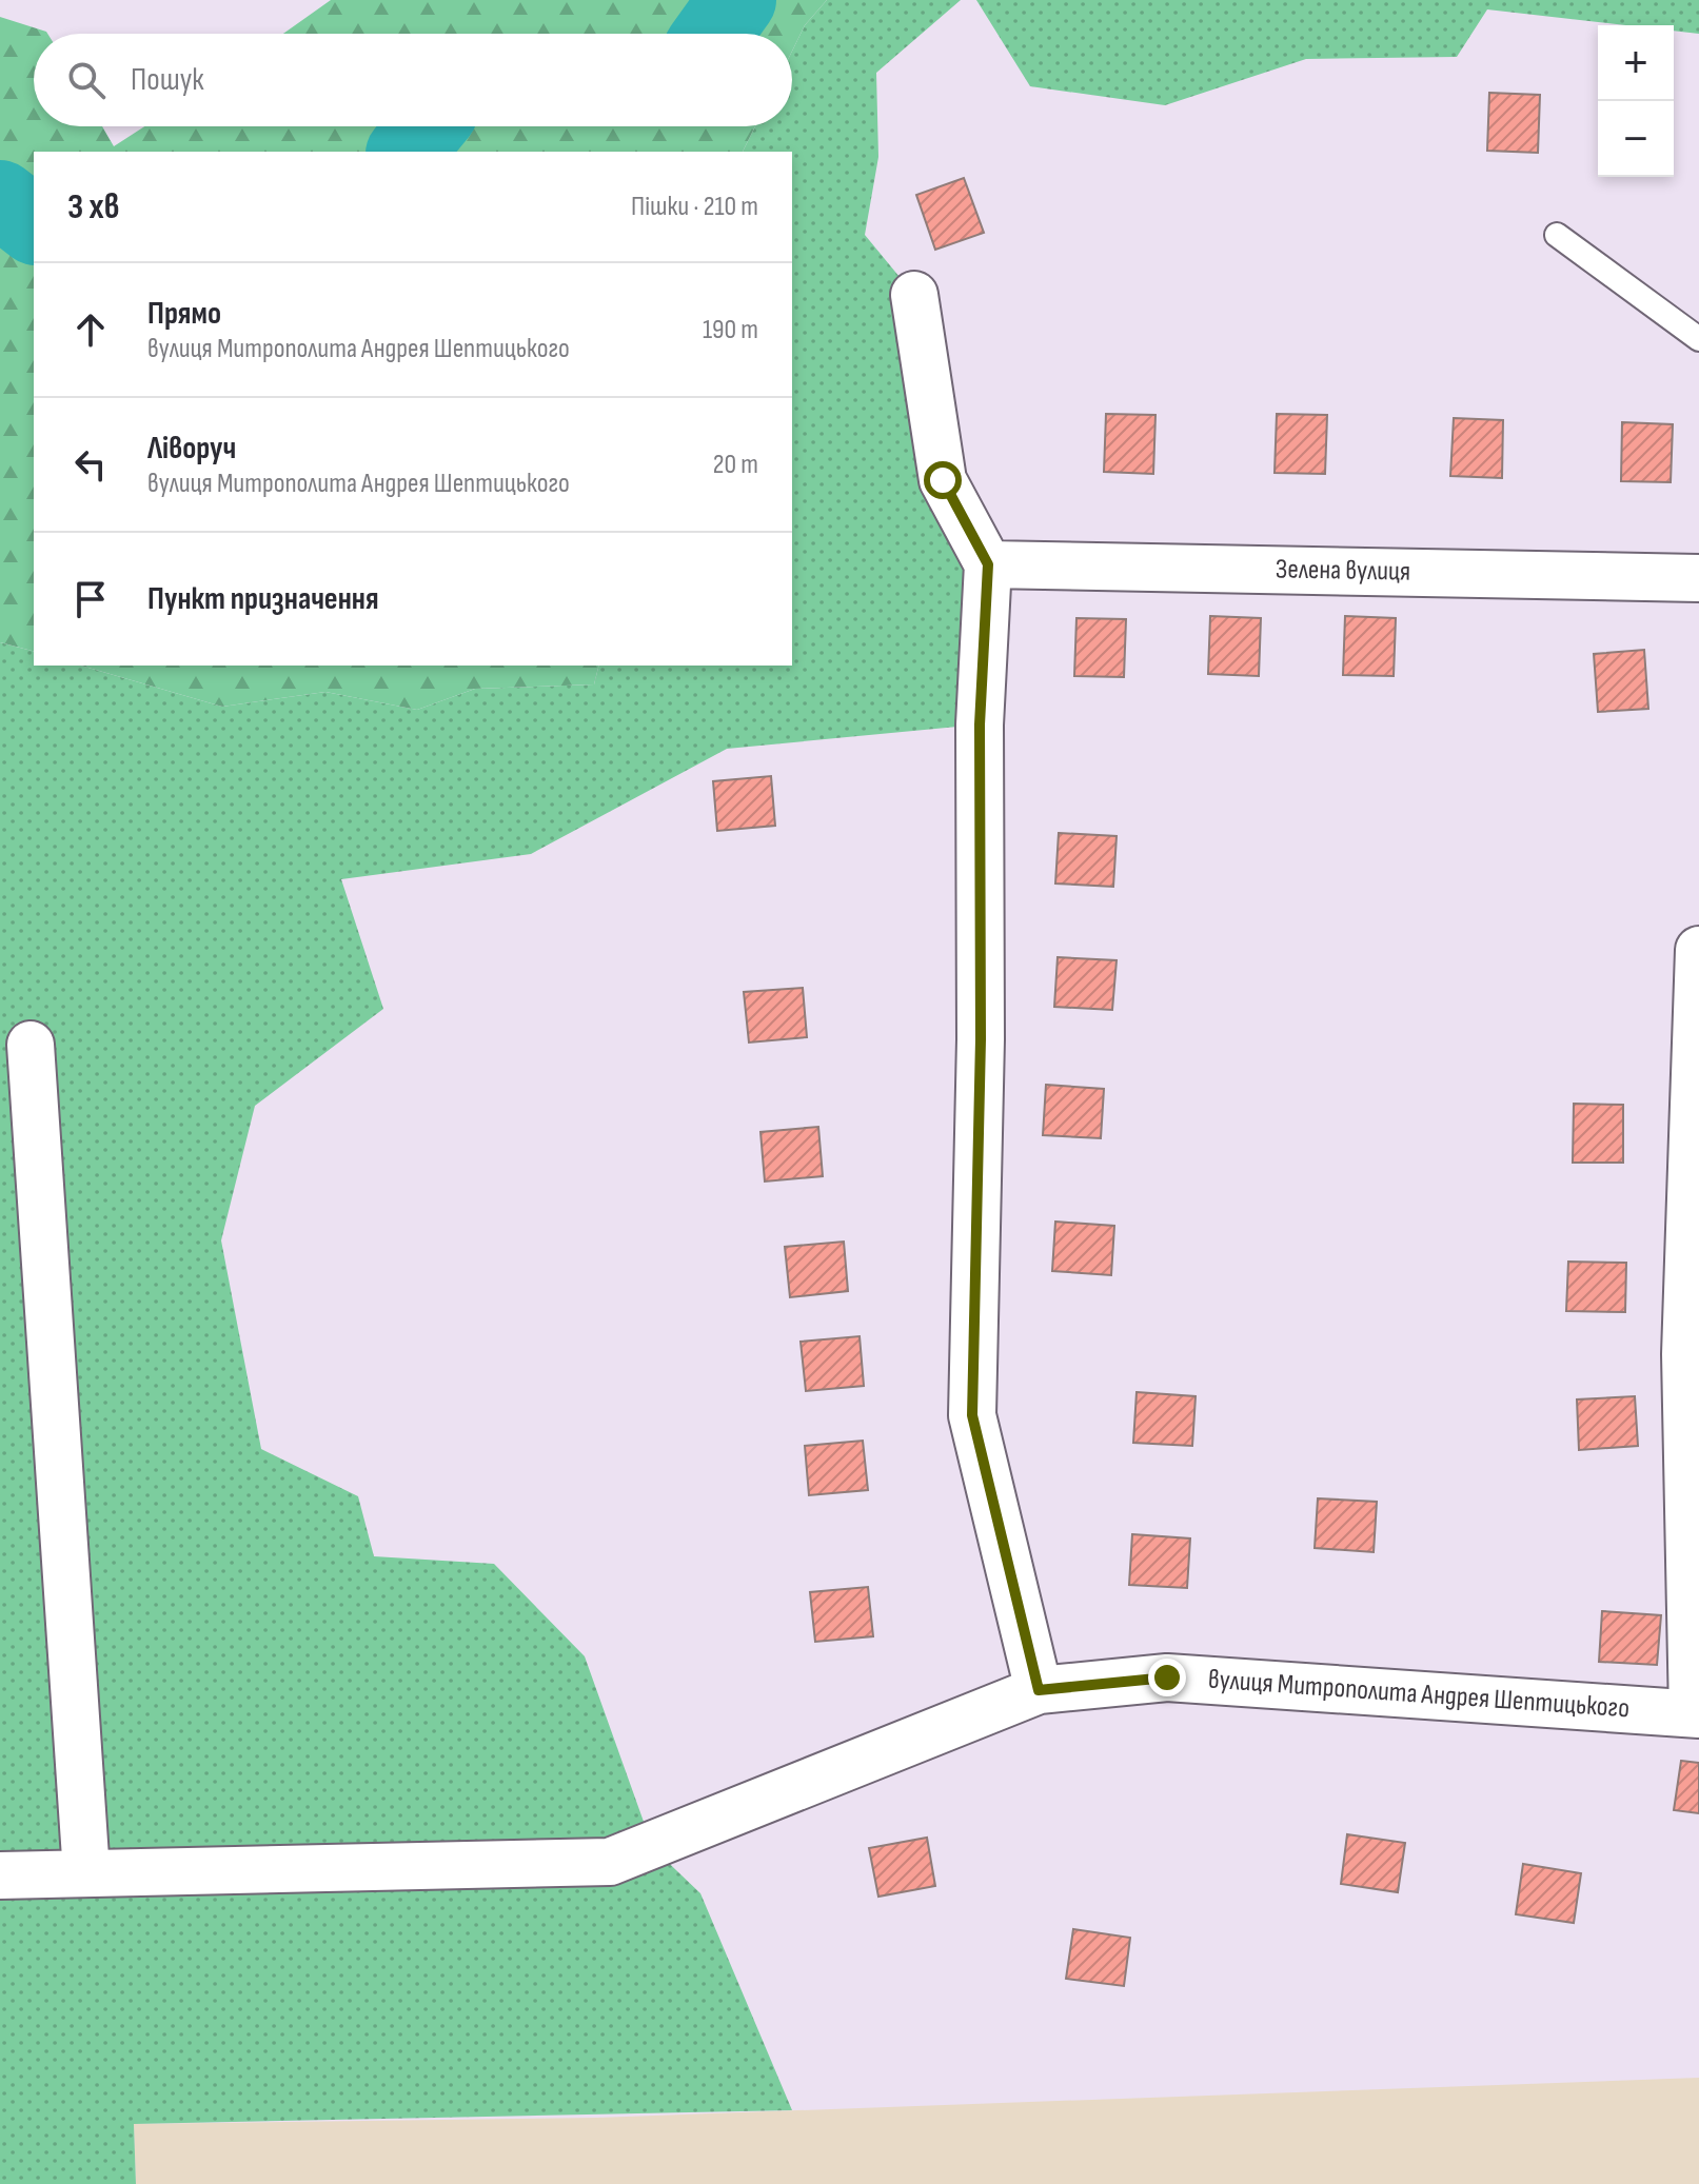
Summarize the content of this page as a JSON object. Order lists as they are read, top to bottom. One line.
{"streets":{"street":["Зелена вулиця","вулиця Митрополита Андрея Шептицького"]},"page":{"map_buttons":["+","−"],"search":"Пошук","heading":["3 хв","Пішки · 210 m"],"list":[["Прямо","вулиця Митрополита Андрея Шептицького","190 m"],["Ліворуч","вулиця Митрополита Андрея Шептицького","20 m"],"Пункт призначення"]}}
